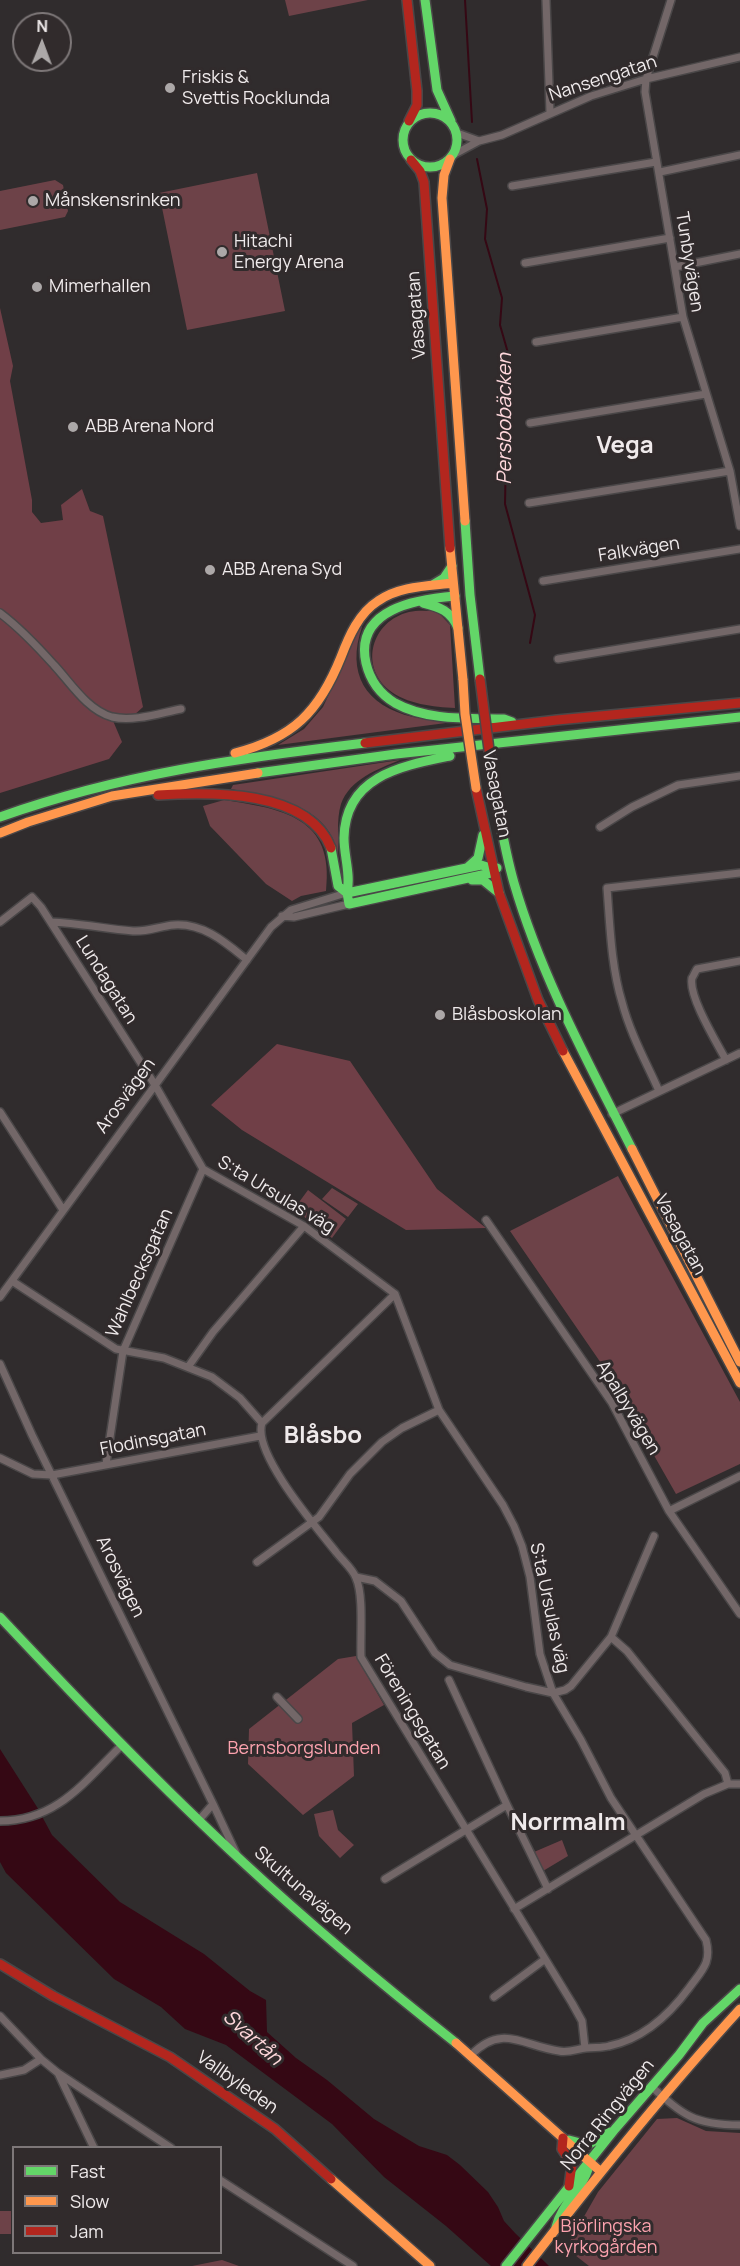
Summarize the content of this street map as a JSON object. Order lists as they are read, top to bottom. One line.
{"streets":{"main road":["Vasagatan","Arosvägen","Skultunavägen","Vallbyleden","Norra Ringvägen"],"street":["Nansengatan","Tunbyvägen","Falkvägen","Lundagatan","S:ta Ursulas väg","Wahlbecksgatan","Apalbyvägen","Flodinsgatan","Föreningsgatan"]},"crossings":[["Nansengatan","Tunbyvägen"],["Nansengatan","Vasagatan"],["Vasagatan","Arosvägen"],["Lundagatan","Arosvägen"],["Lundagatan","S:ta Ursulas väg"],["Arosvägen","S:ta Ursulas väg"],["Arosvägen","Flodinsgatan"],["Arosvägen","Skultunavägen"],["S:ta Ursulas väg","Wahlbecksgatan"],["S:ta Ursulas väg","Föreningsgatan"],["S:ta Ursulas väg","Skultunavägen"],["Wahlbecksgatan","Flodinsgatan"],["Skultunavägen","Norra Ringvägen"]],"districts":["Vega","Blåsbo","Norrmalm"],"water":["Persbobäcken","Svartån"],"parks":["Bernsborgslunden","Björlingska kyrkogården"],"places":["Friskis & Svettis Rocklunda","Månskensrinken","Hitachi Energy Arena","Mimerhallen","ABB Arena Nord","ABB Arena Syd","Blåsboskolan"],"legend":["Fast","Slow","Jam"],"north":"top"}
